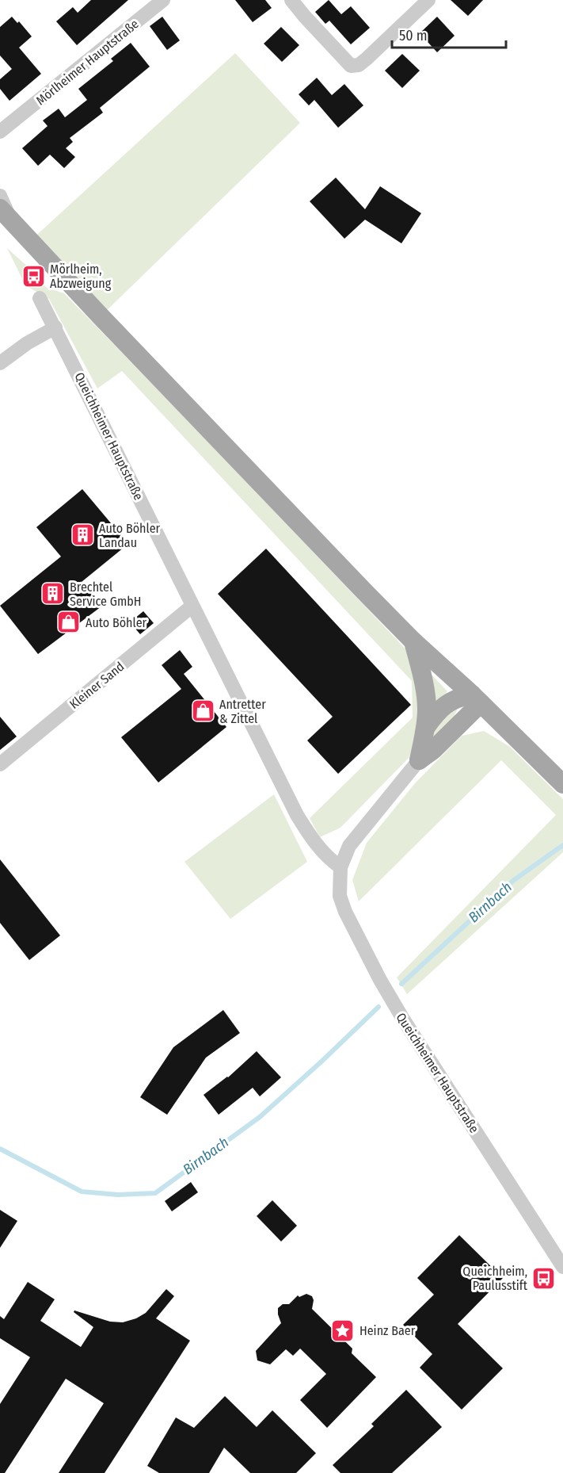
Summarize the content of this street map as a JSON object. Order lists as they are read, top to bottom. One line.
{"streets":{"street":["Mörlheimer Hauptstraße","Queichheimer Hauptstraße","Kleiner Sand"]},"crossings":[["Queichheimer Hauptstraße","Kleiner Sand"]],"water":["Birnbach"],"places":{"bus stop":["Mörlheim, Abzweigung","Queichheim, Paulusstift"],"building":["Auto Böhler Landau","Brechtel Service GmbH"],"shop":["Auto Böhler","Antretter & Zittel"],"place":["Heinz Baer"]},"scale_bar":"50 m"}
